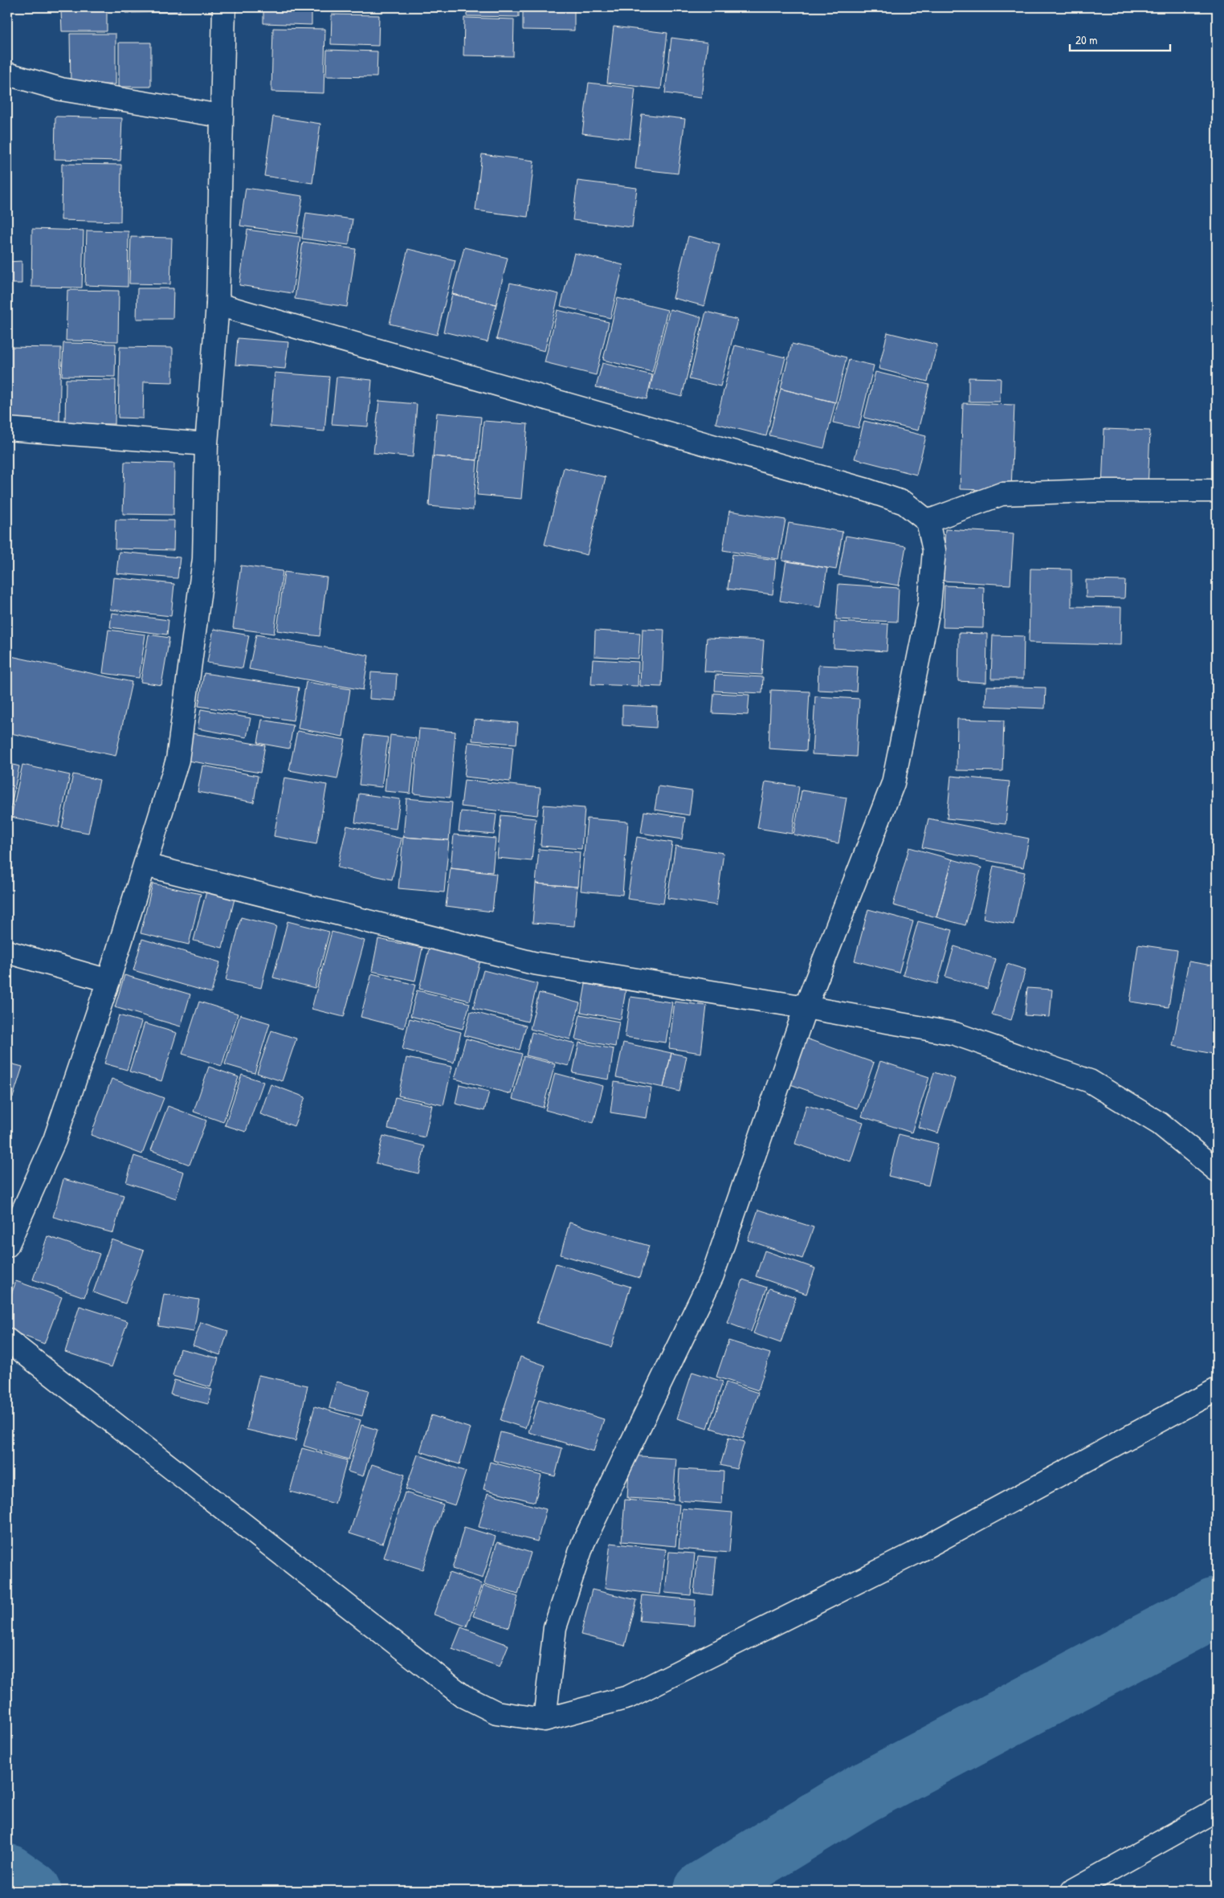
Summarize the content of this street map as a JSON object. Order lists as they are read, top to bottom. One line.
{"scale_bar":"20 m"}
